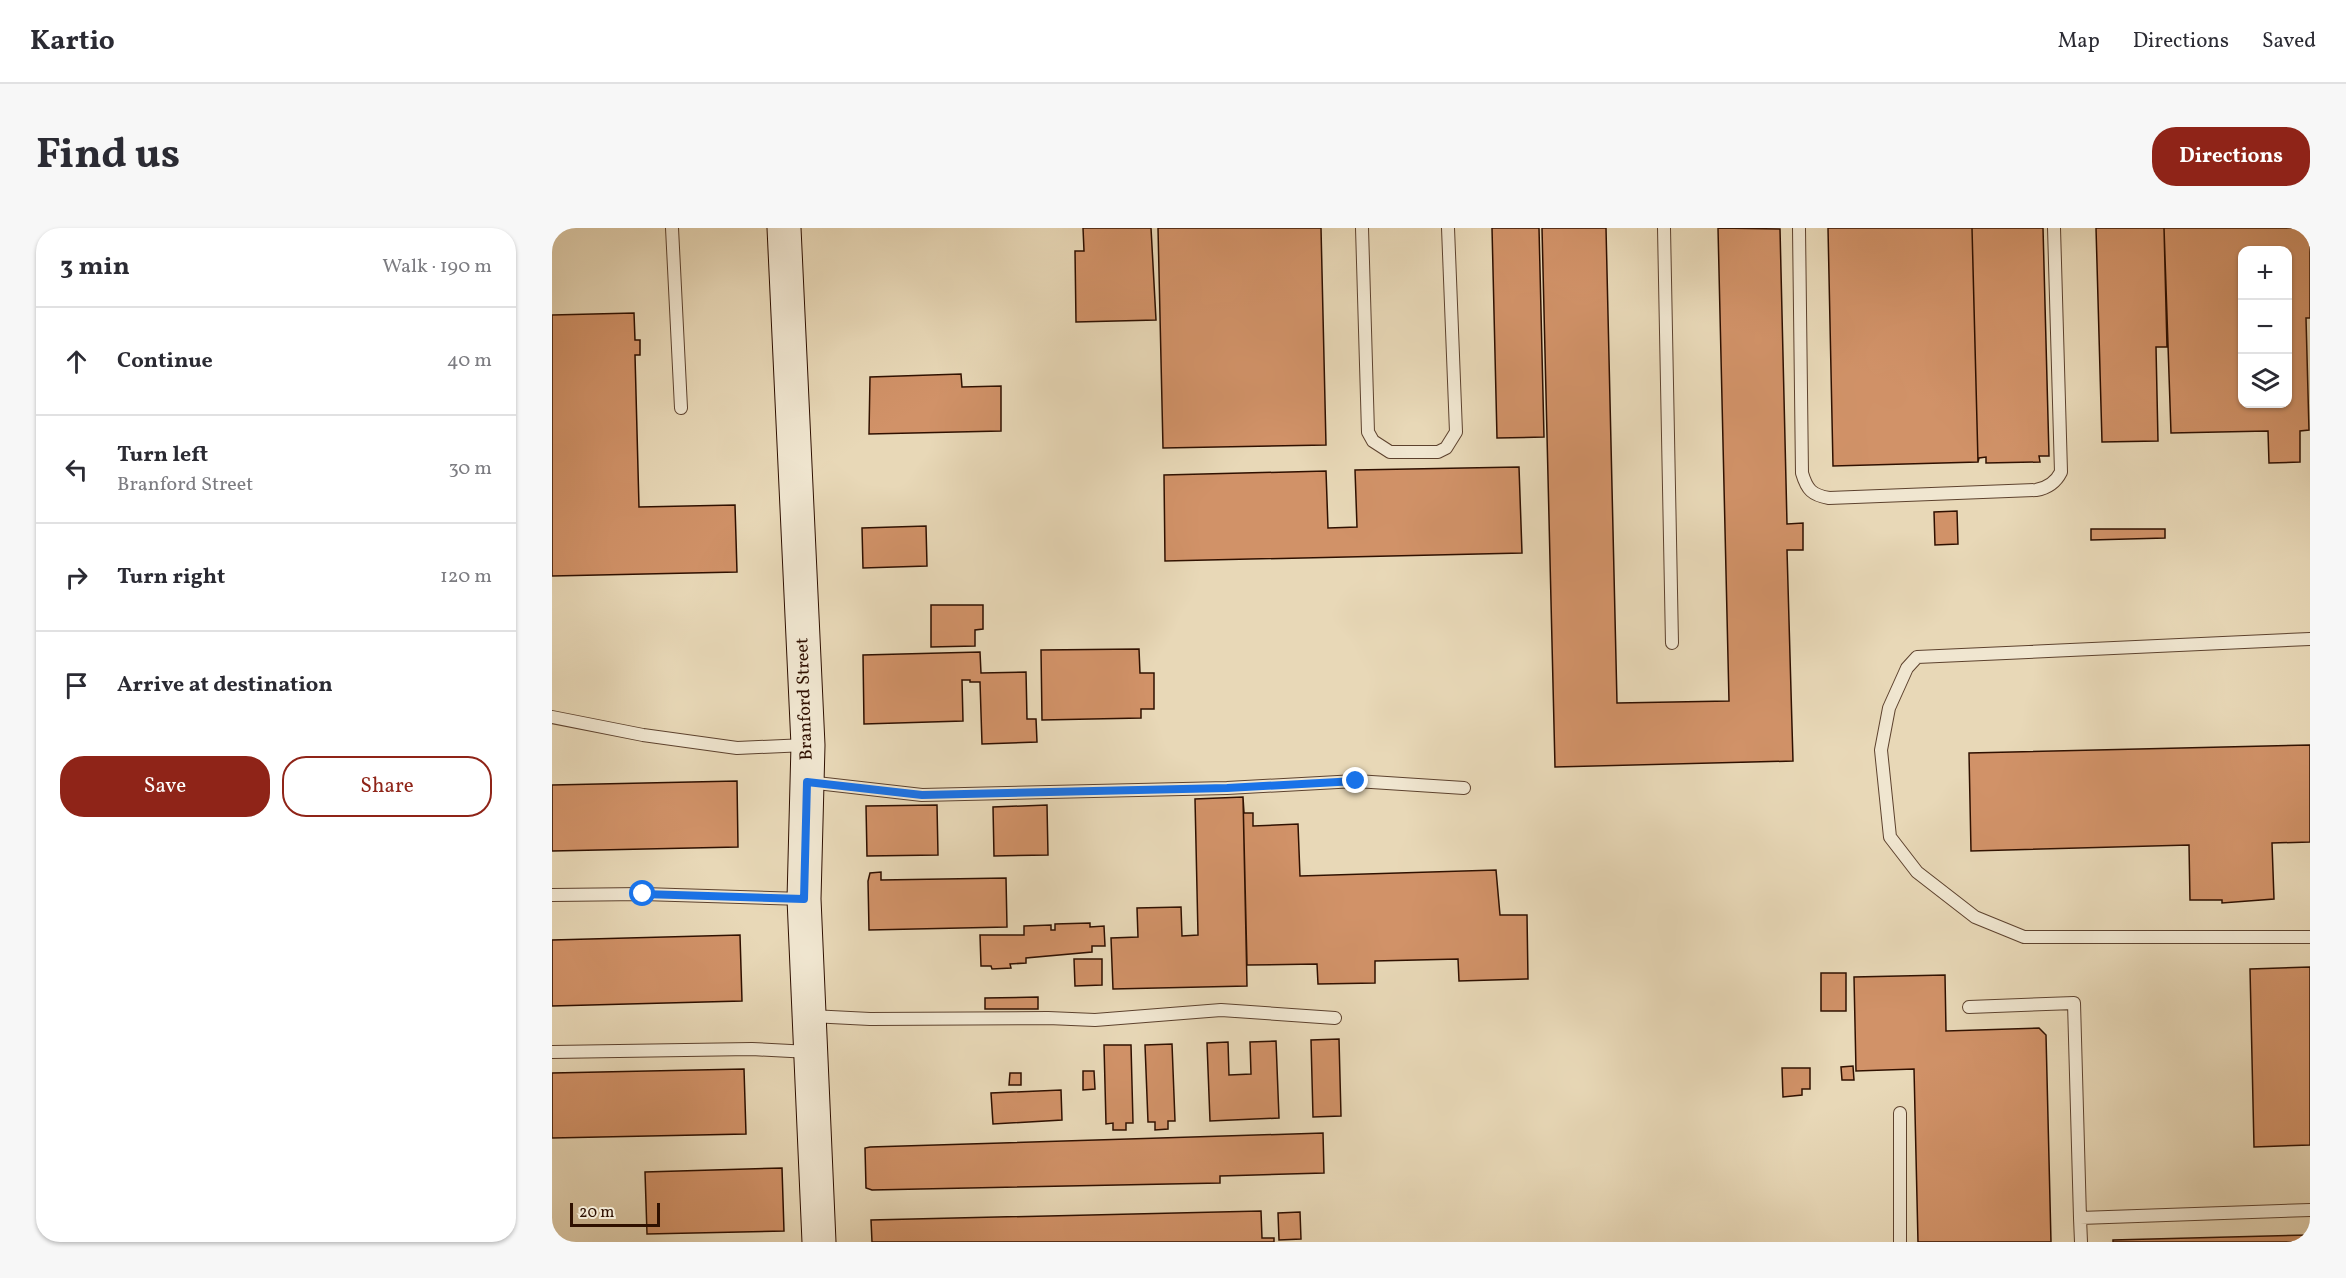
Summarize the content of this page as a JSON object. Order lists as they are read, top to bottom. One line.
{"streets":{"main road":["Branford Street"]},"scale_bar":"20 m","page":{"header":"Kartio","nav":["Map","Directions","Saved"],"title":"Find us","buttons":["Directions",["Save","Share"]],"heading":["3 min","Walk · 190 m"],"map_buttons":["+","−"],"list":[["Continue","40 m"],["Turn left","Branford Street","30 m"],["Turn right","120 m"],"Arrive at destination"],"scale":"20 m"}}
